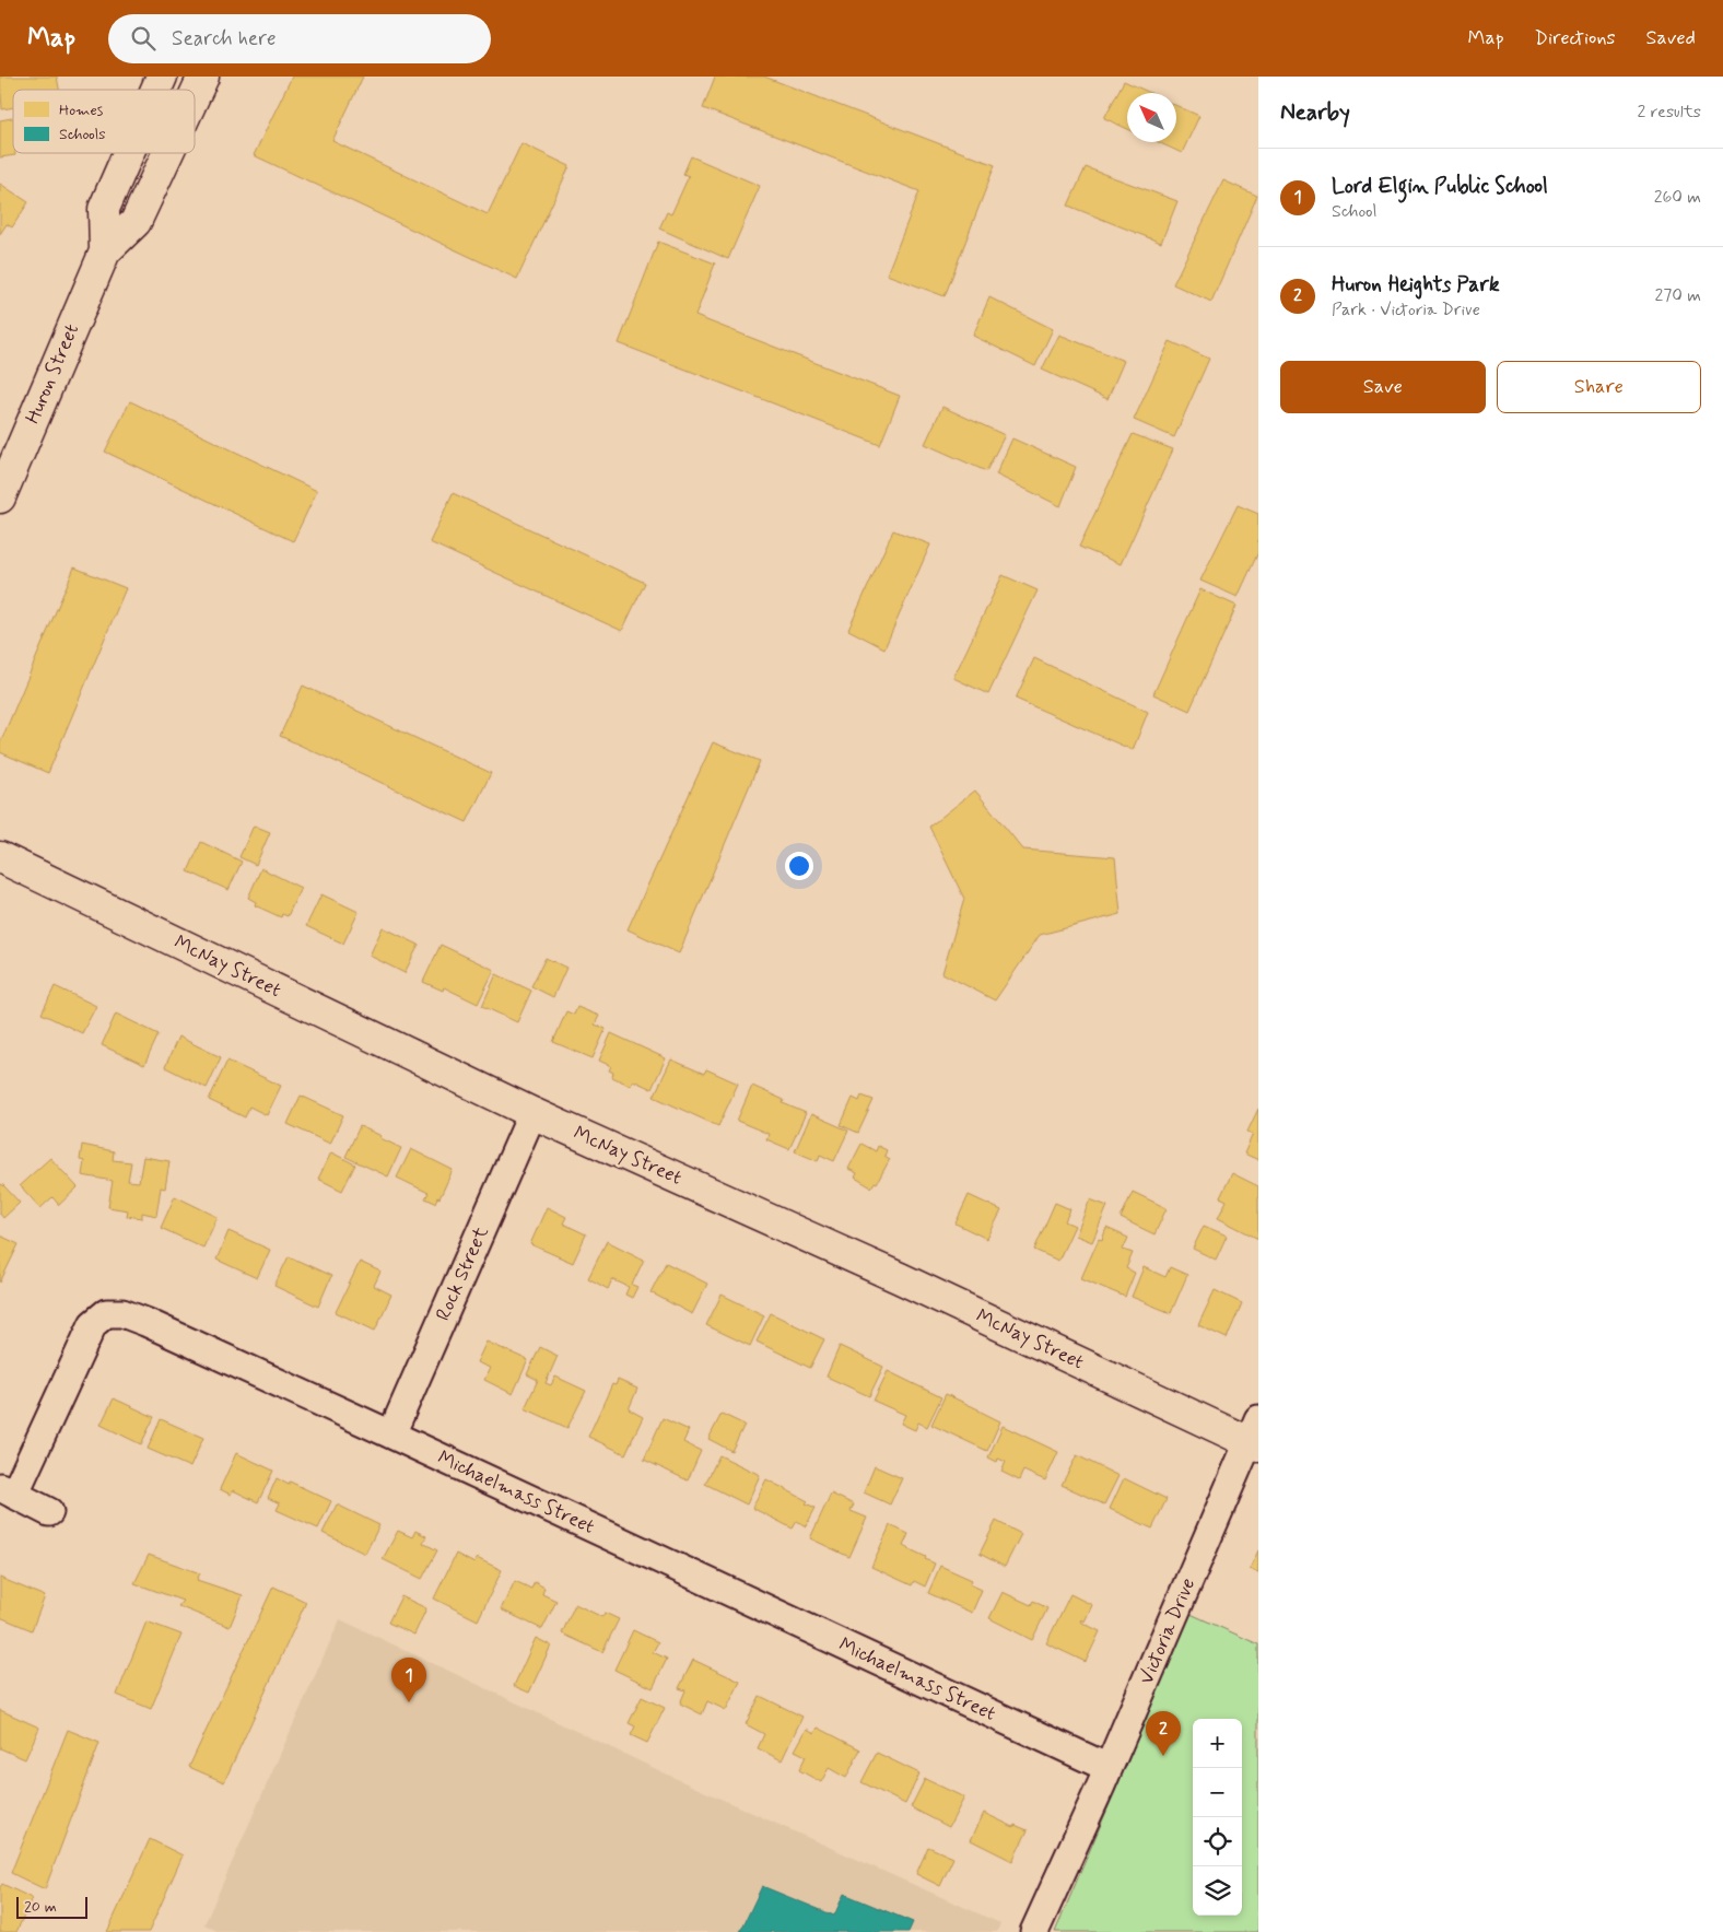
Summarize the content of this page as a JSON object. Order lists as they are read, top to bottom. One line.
{"streets":{"street":["Huron Street","McNay Street","Rock Street","Michaelmass Street","Victoria Drive"]},"crossings":[["McNay Street","Rock Street"],["McNay Street","Victoria Drive"],["Rock Street","Michaelmass Street"],["Michaelmass Street","Victoria Drive"]],"legend":["Homes","Schools"],"scale_bar":"20 m","north":"top left","page":{"header":"Map","search":"Search here","nav":["Map","Directions","Saved"],"heading":["Nearby","2 results"],"list":[{"mark":"1","name":"Lord Elgin Public School","note":"School","value":"260 m"},{"mark":"2","name":"Huron Heights Park","note":"Park · Victoria Drive","value":"270 m"}],"buttons":["Save","Share"],"pins":["1","2"],"map_buttons":["+","−"],"scale":"20 m"}}
